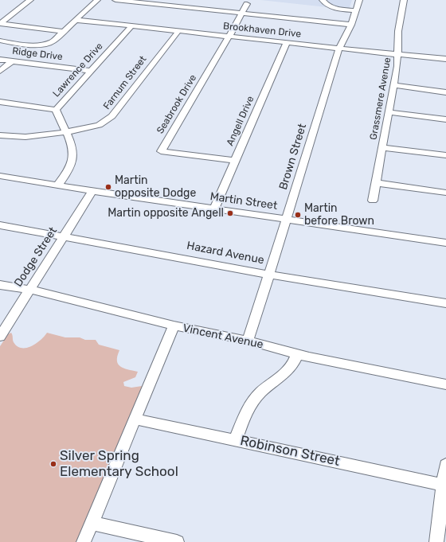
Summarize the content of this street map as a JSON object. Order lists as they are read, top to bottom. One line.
{"streets":{"street":["Brookhaven Drive","Ridge Drive","Lawrence Drive","Farnum Street","Grassmere Avenue","Seabrook Drive","Angell Drive","Brown Street","Martin Street","Hazard Avenue","Dodge Street","Vincent Avenue","Robinson Street"]},"crossings":[["Brookhaven Drive","Lawrence Drive"],["Brookhaven Drive","Farnum Street"],["Brookhaven Drive","Grassmere Avenue"],["Brookhaven Drive","Seabrook Drive"],["Brookhaven Drive","Angell Drive"],["Brookhaven Drive","Brown Street"],["Ridge Drive","Lawrence Drive"],["Lawrence Drive","Farnum Street"],["Lawrence Drive","Martin Street"],["Seabrook Drive","Angell Drive"],["Angell Drive","Martin Street"],["Brown Street","Martin Street"],["Brown Street","Hazard Avenue"],["Brown Street","Vincent Avenue"],["Martin Street","Dodge Street"],["Hazard Avenue","Dodge Street"],["Dodge Street","Vincent Avenue"]],"places":["Martin opposite Dodge","Martin opposite Angell","Martin before Brown","Silver Spring Elementary School"]}
